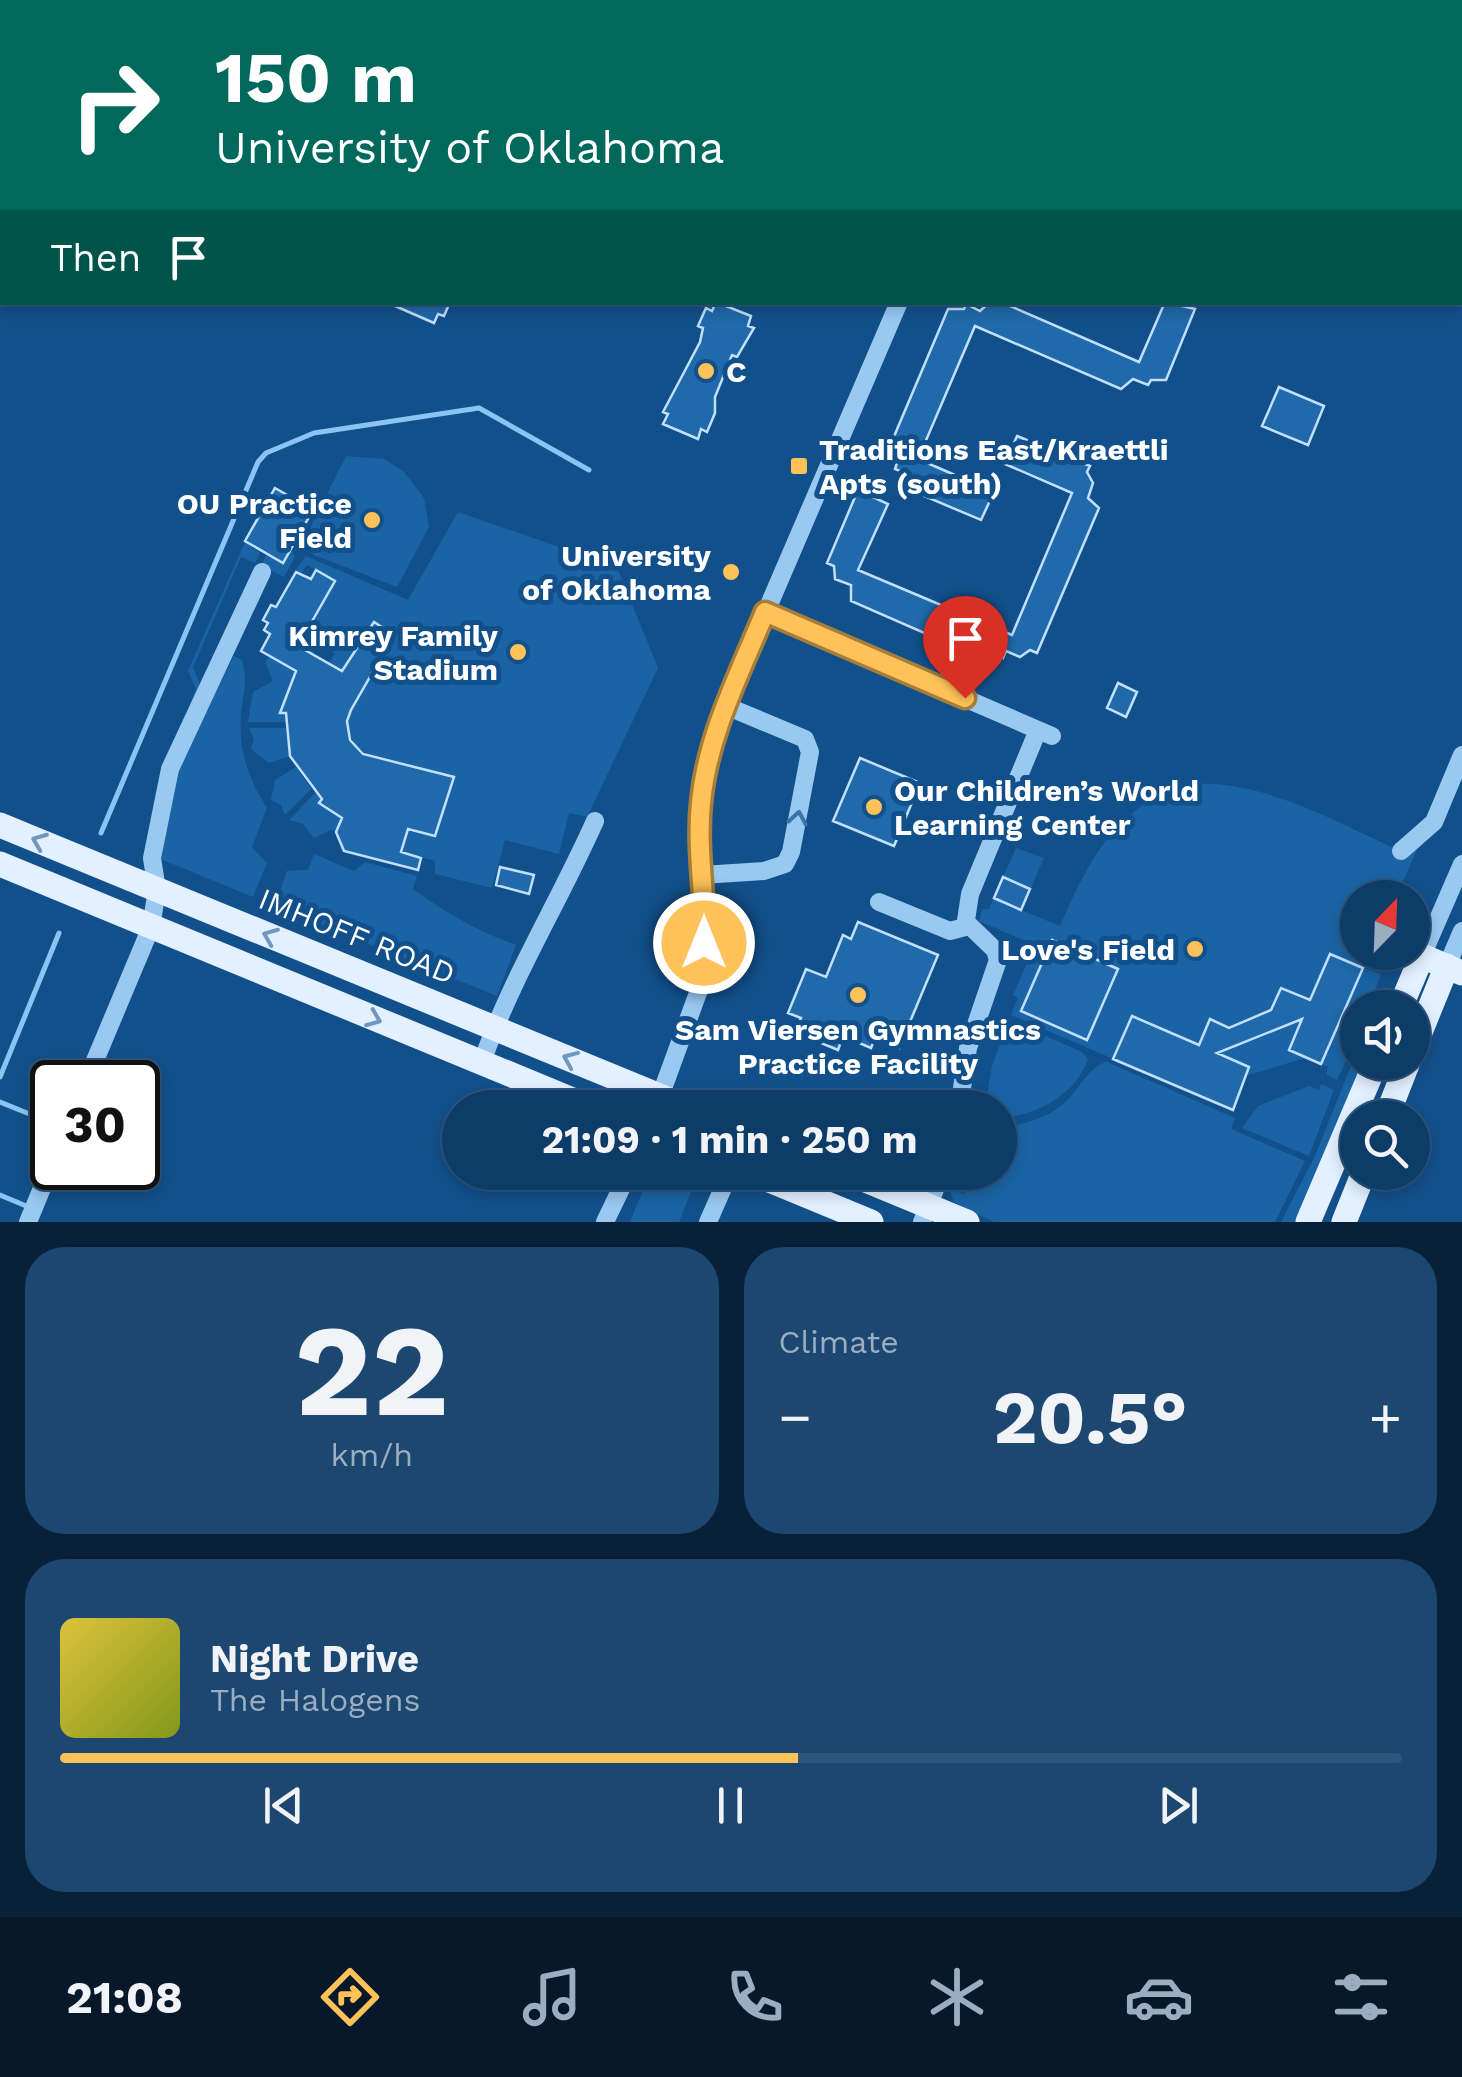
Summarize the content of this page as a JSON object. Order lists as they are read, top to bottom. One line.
{"streets":{"main road":["IMHOFF ROAD"]},"places":{"other":["C","OU Practice Field","University of Oklahoma","Kimrey Family Stadium","Our Children’s World Learning Center","Love's Field","Sam Viersen Gymnastics Practice Facility"],"transit":["Traditions East/Kraettli Apts (south)"]},"north":"top right","page":{"turn":["150 m","University of Oklahoma"],"then":"Then","limit":"30","trip":"21:09 · 1 min · 250 m","tile":[["22","km/h"],"Climate"],"heat":["−","20.5°","+"],"song":["Night Drive","The Halogens"],"tabs":"21:08"}}
